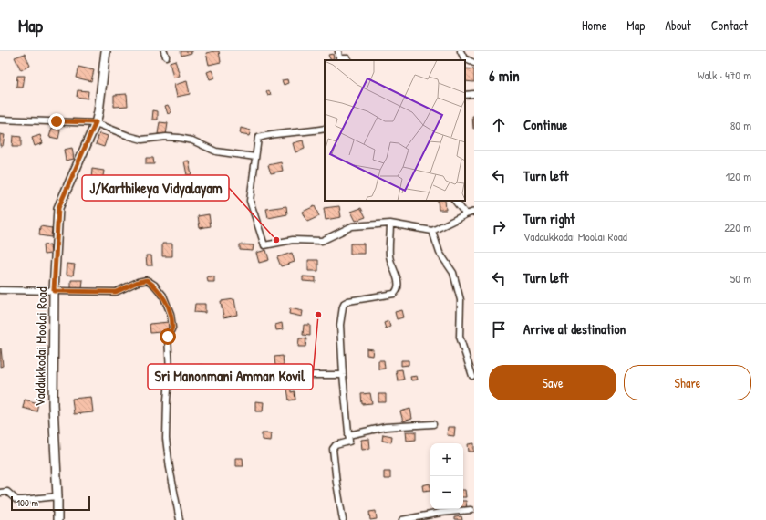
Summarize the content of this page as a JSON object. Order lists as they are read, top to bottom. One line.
{"streets":{"street":["Vaddukkodai Moolai Road"]},"places":["J/Karthikeya Vidyalayam","Sri Manonmani Amman Kovil"],"scale_bar":"100 m","page":{"header":"Map","nav":["Home","Map","About","Contact"],"heading":["6 min","Walk · 470 m"],"list":[["Continue","80 m"],["Turn left","120 m"],["Turn right","Vaddukkodai Moolai Road","220 m"],["Turn left","50 m"],"Arrive at destination"],"buttons":["Save","Share"],"map_buttons":["+","−"],"scale":"100 m"}}
